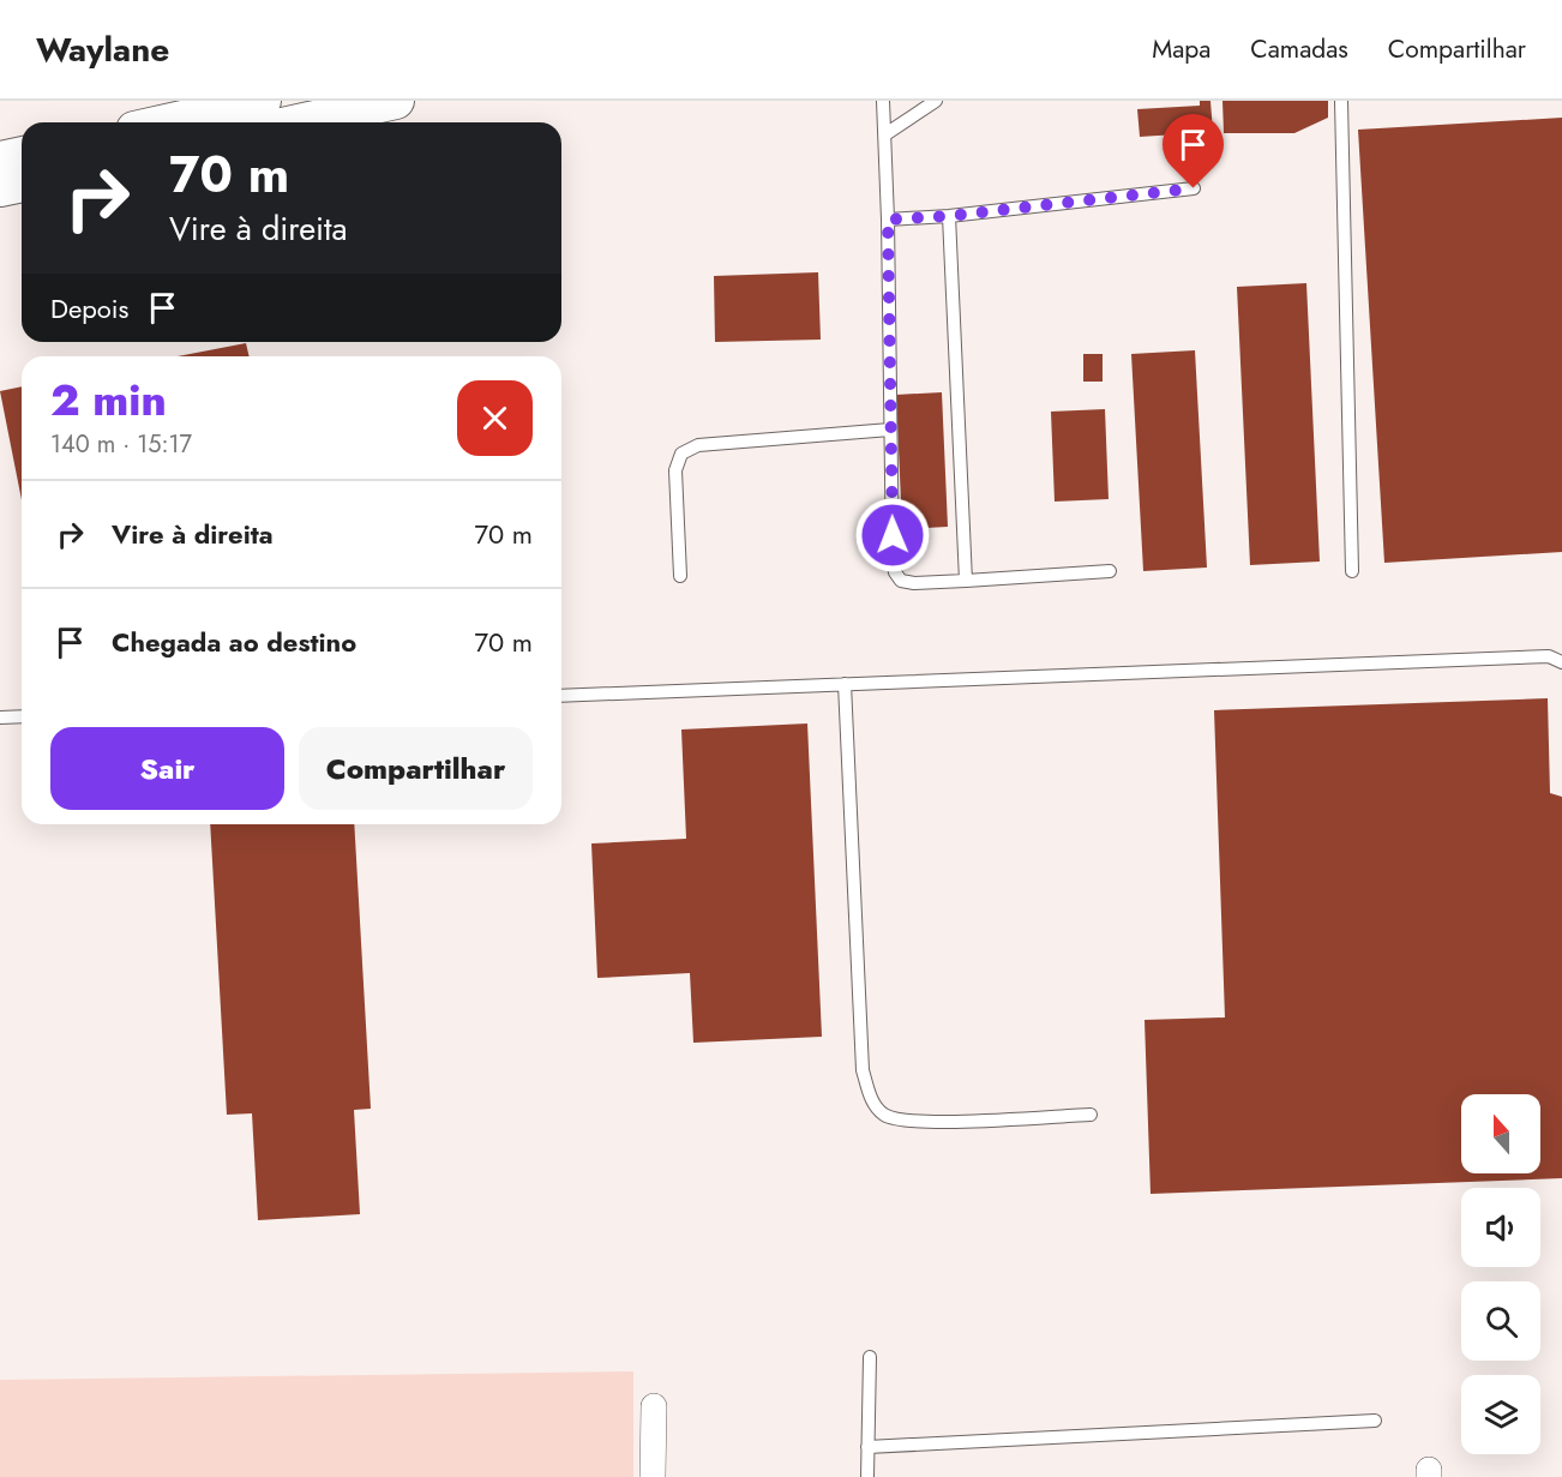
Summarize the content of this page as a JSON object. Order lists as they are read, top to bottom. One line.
{"north":"top","page":{"header":"Waylane","nav":["Mapa","Camadas","Compartilhar"],"turn":["70 m","Vire à direita"],"then":"Depois","heading":["2 min","140 m · 15:17"],"list":[{"name":"Vire à direita","value":"70 m"},{"name":"Chegada ao destino","value":"70 m"}],"buttons":["Sair","Compartilhar"]}}
